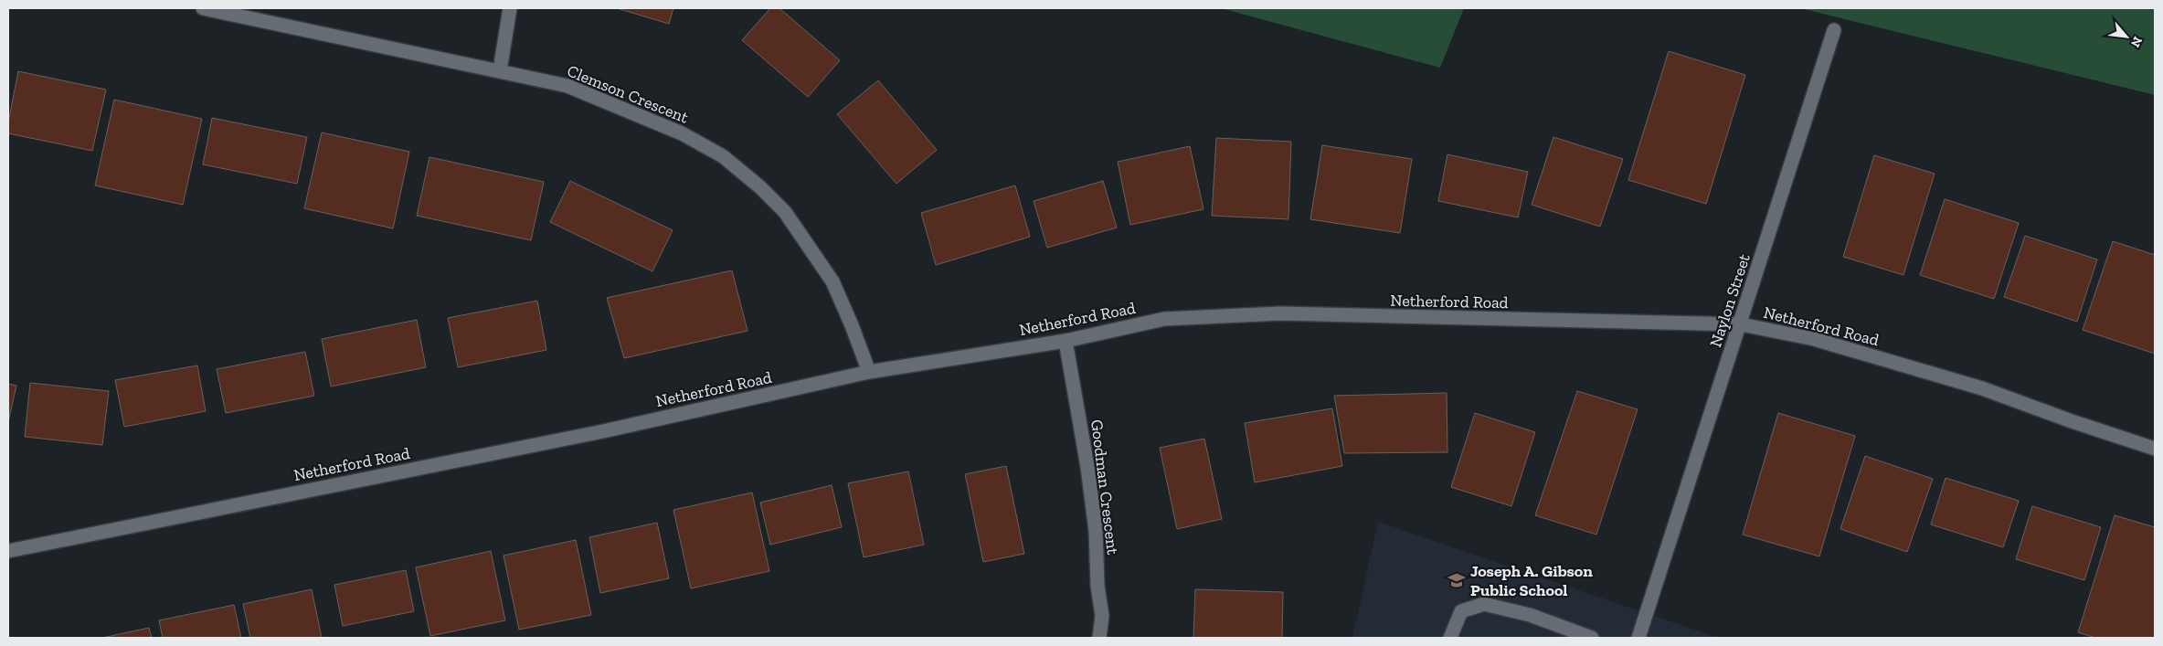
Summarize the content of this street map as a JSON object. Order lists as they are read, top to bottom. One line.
{"streets":{"street":["Clemson Crescent","Naylon Street","Netherford Road","Goodman Crescent"]},"crossings":[["Clemson Crescent","Netherford Road"],["Naylon Street","Netherford Road"],["Netherford Road","Goodman Crescent"]],"places":{"school or university":["Joseph A. Gibson Public School"]},"north":"bottom right"}
